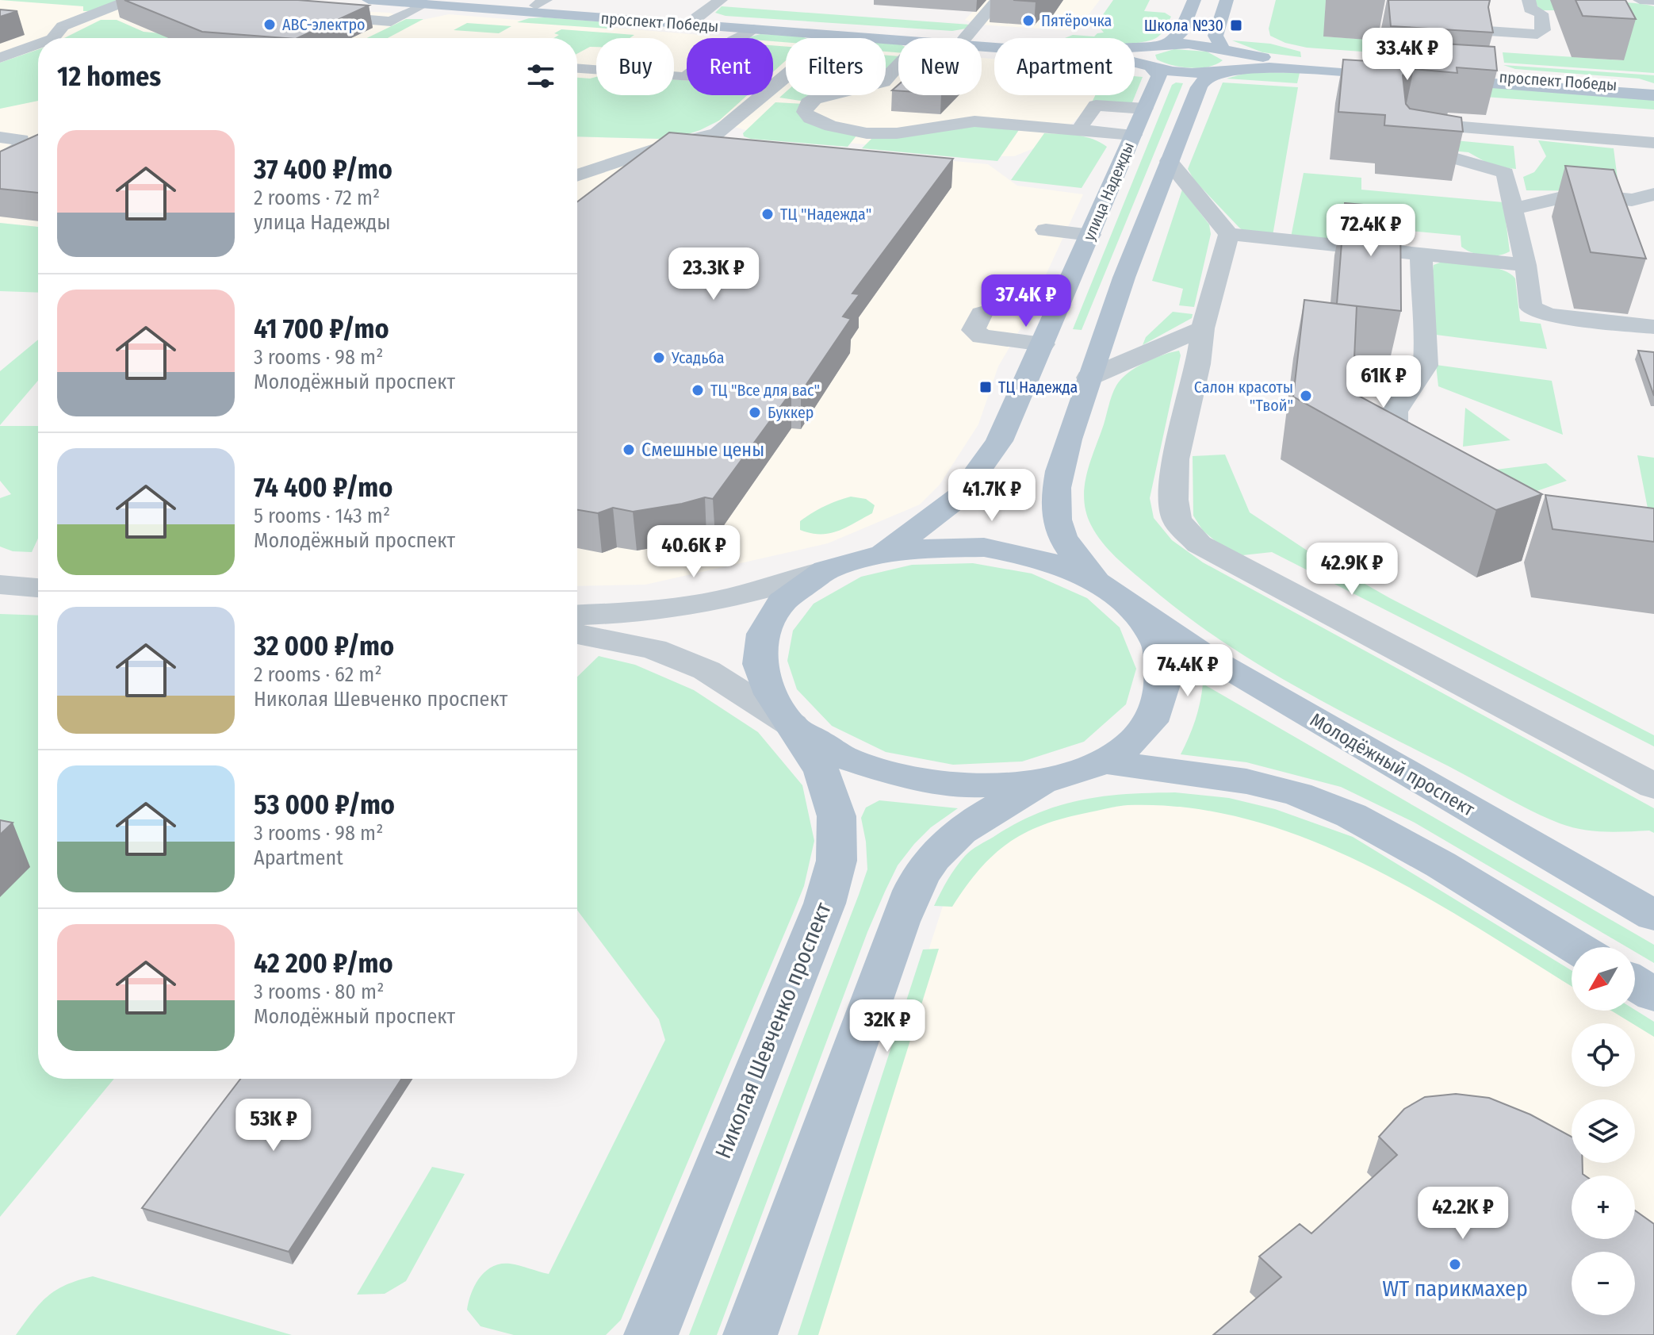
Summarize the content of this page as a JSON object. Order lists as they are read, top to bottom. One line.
{"streets":{"main road":["проспект Победы","улица Надежды","Молодёжный проспект","Николая Шевченко проспект"]},"crossings":[["проспект Победы","улица Надежды"],["улица Надежды","Молодёжный проспект"],["Молодёжный проспект","Николая Шевченко проспект"]],"places":{"other":["Пятёрочка","АВС-электро","ТЦ \"Надежда\"","Усадьба","ТЦ \"Все для вас\"","Салон красоты \"Твой\"","Буккер","Смешные цены","WT парикмахер"],"transit":["Школа №30","ТЦ Надежда"]},"north":"bottom left","page":{"price":["33.4K ₽","72.4K ₽","23.3K ₽","37.4K ₽","61K ₽","41.7K ₽","40.6K ₽","42.9K ₽","74.4K ₽","32K ₽","53K ₽","42.2K ₽"],"chip":["Buy","Rent","Filters","New","Apartment"],"heading":"12 homes","list":[{"name":"37 400 ₽/mo","note":"2 rooms · 72 m² · улица Надежды"},{"name":"41 700 ₽/mo","note":"3 rooms · 98 m² · Молодёжный проспект"},{"name":"74 400 ₽/mo","note":"5 rooms · 143 m² · Молодёжный проспект"},{"name":"32 000 ₽/mo","note":"2 rooms · 62 m² · Николая Шевченко проспект"},{"name":"53 000 ₽/mo","note":"3 rooms · 98 m² · Apartment"},{"name":"42 200 ₽/mo","note":"3 rooms · 80 m² · Молодёжный проспект"}],"map_buttons":["+","−"]}}
